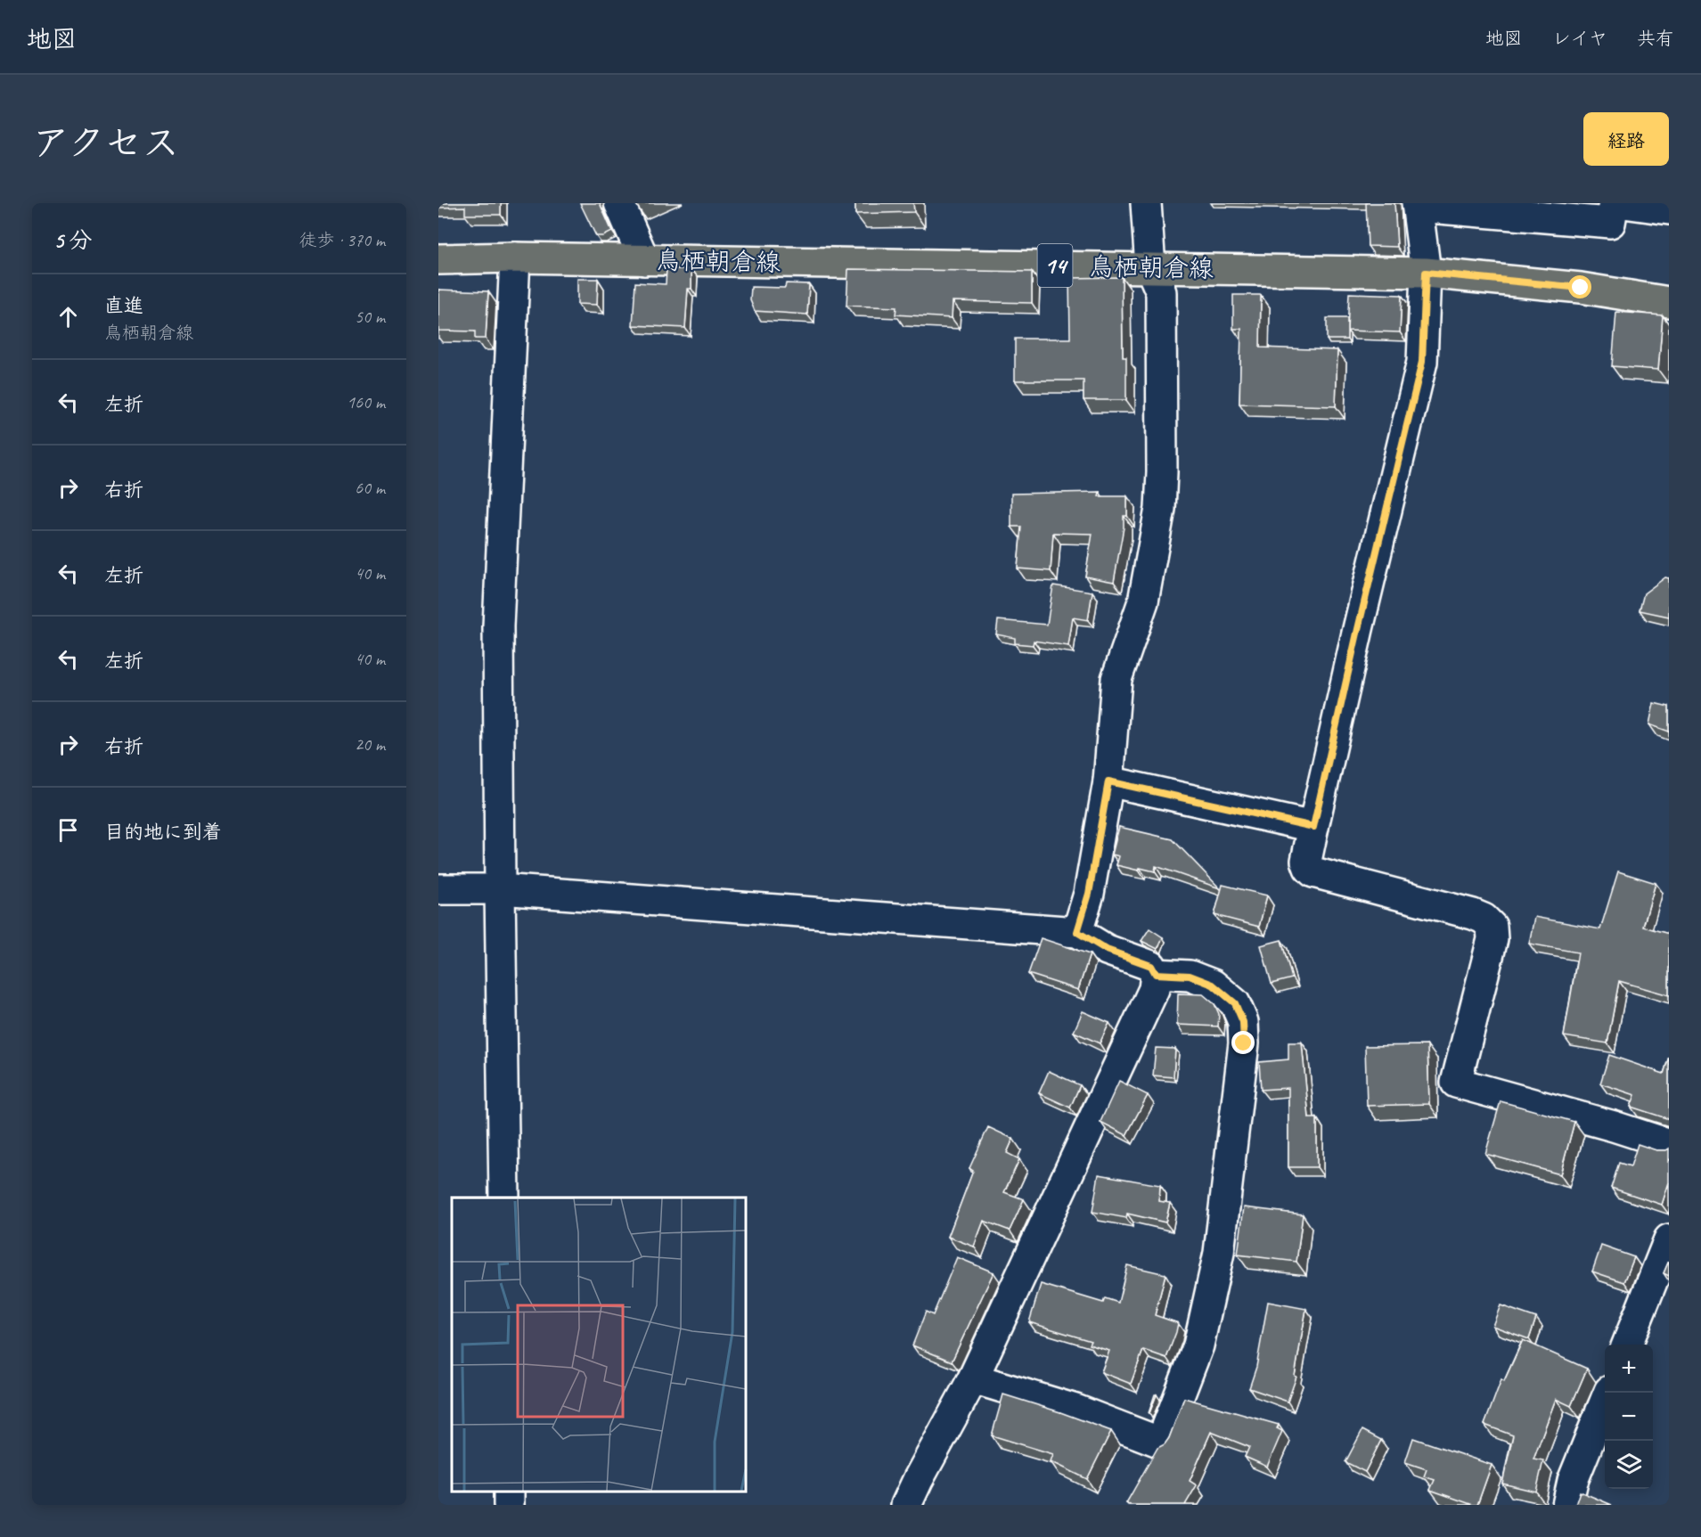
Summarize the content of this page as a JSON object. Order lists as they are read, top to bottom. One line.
{"streets":{"main road":["鳥栖朝倉線","14"]},"page":{"header":"地図","nav":["地図","レイヤ","共有"],"title":"アクセス","buttons":"経路","heading":["5 分","徒歩 · 370 m"],"list":[["直進","鳥栖朝倉線","50 m"],["左折","160 m"],["右折","60 m"],["左折","40 m"],["左折","40 m"],["右折","20 m"],"目的地に到着"],"map_buttons":["+","−"]}}
